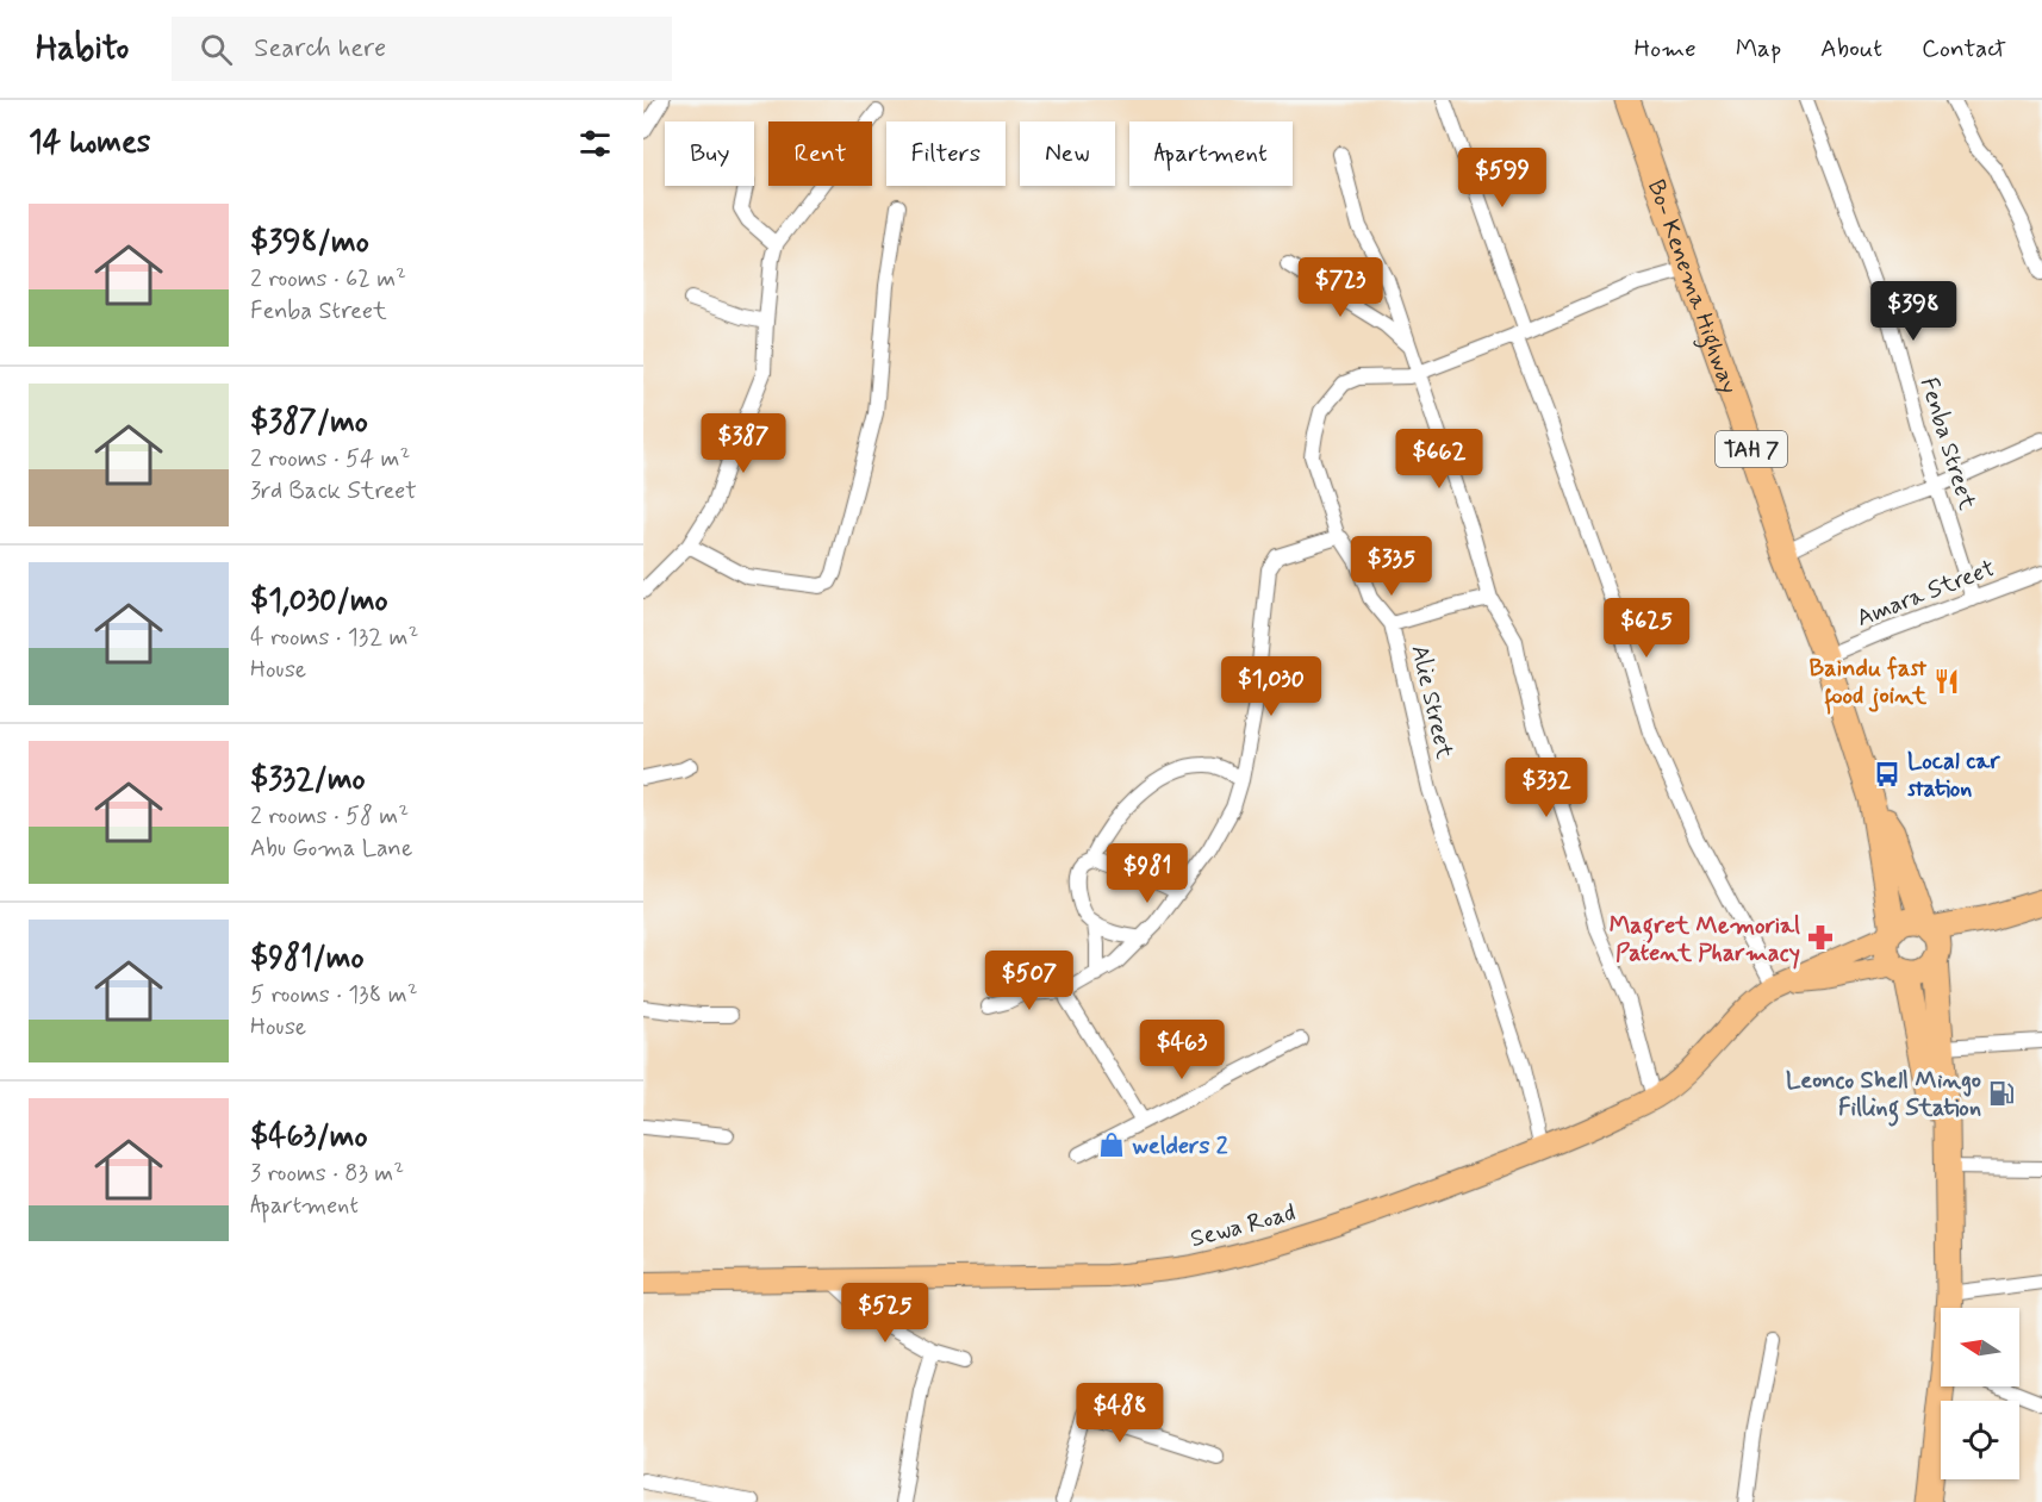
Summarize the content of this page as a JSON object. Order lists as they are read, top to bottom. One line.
{"streets":{"highway":["Bo- Kenema Highway","TAH 7"],"main road":["Sewa Road"],"street":["Fenba Street","Amara Street","Alie Street"]},"crossings":[["Bo- Kenema Highway","TAH 7"],["Bo- Kenema Highway","Amara Street"],["Bo- Kenema Highway","Alie Street"],["Fenba Street","Amara Street"],["TAH 7","Sewa Road"],["Alie Street","Sewa Road"]],"places":{"restaurant":["Baindu fast food joint"],"bus stop":["Local car station"],"pharmacy":["Magret Memorial Patent Pharmacy"],"fuel station":["Leonco Shell Mingo Filling Station"],"shop":["welders 2"]},"north":"left","page":{"header":"Habito","search":"Search here","nav":["Home","Map","About","Contact"],"heading":"14 homes","chip":["Buy","Rent","Filters","New","Apartment"],"price":["$599","$723","$398","$387","$662","$335","$625","$1,030","$332","$981","$507","$463","$525","$488"],"list":[{"name":"$398/mo","note":"2 rooms · 62 m² · Fenba Street"},{"name":"$387/mo","note":"2 rooms · 54 m² · 3rd Back Street"},{"name":"$1,030/mo","note":"4 rooms · 132 m² · House"},{"name":"$332/mo","note":"2 rooms · 58 m² · Abu Goma Lane"},{"name":"$981/mo","note":"5 rooms · 138 m² · House"},{"name":"$463/mo","note":"3 rooms · 83 m² · Apartment"}]}}
